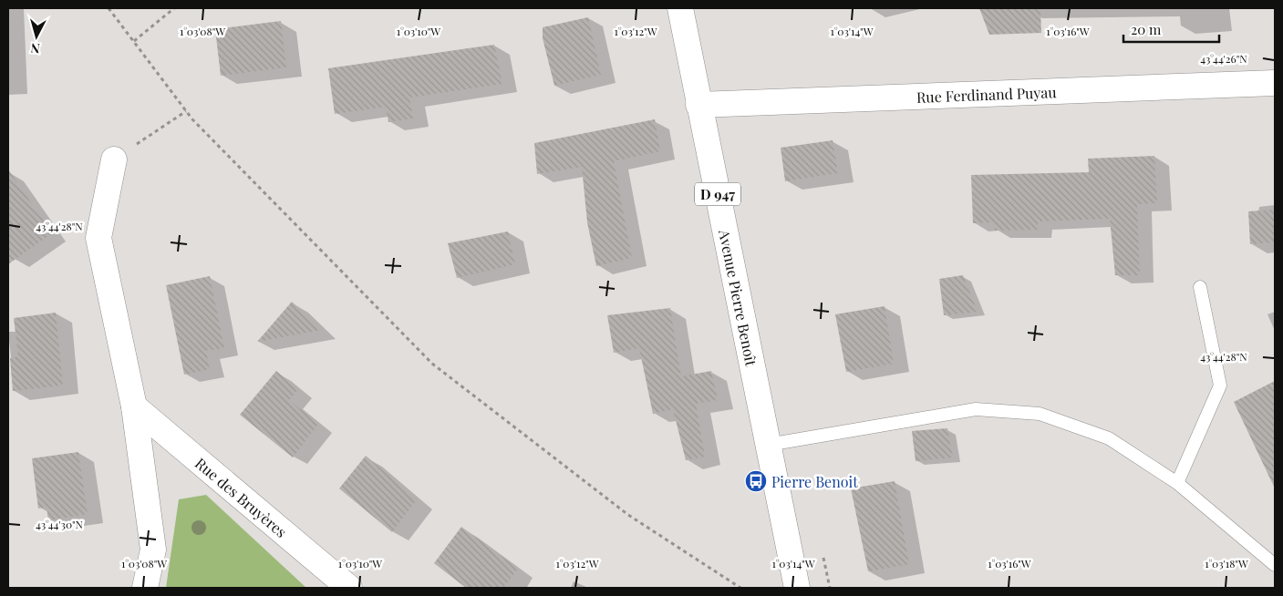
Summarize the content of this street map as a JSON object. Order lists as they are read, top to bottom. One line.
{"streets":{"street":["Rue Ferdinand Puyau","D 947","Avenue Pierre Benoît","Rue des Bruyères"]},"crossings":[["Rue Ferdinand Puyau","Avenue Pierre Benoît"]],"places":{"bus stop":["Pierre Benoit"]},"scale_bar":"20 m","north":"bottom","coordinates":["1°03'08\"W","1°03'10\"W","1°03'12\"W","1°03'14\"W","1°03'16\"W","43°44'26\"N","43°44'28\"N","43°44'30\"N","1°03'18\"W"]}
